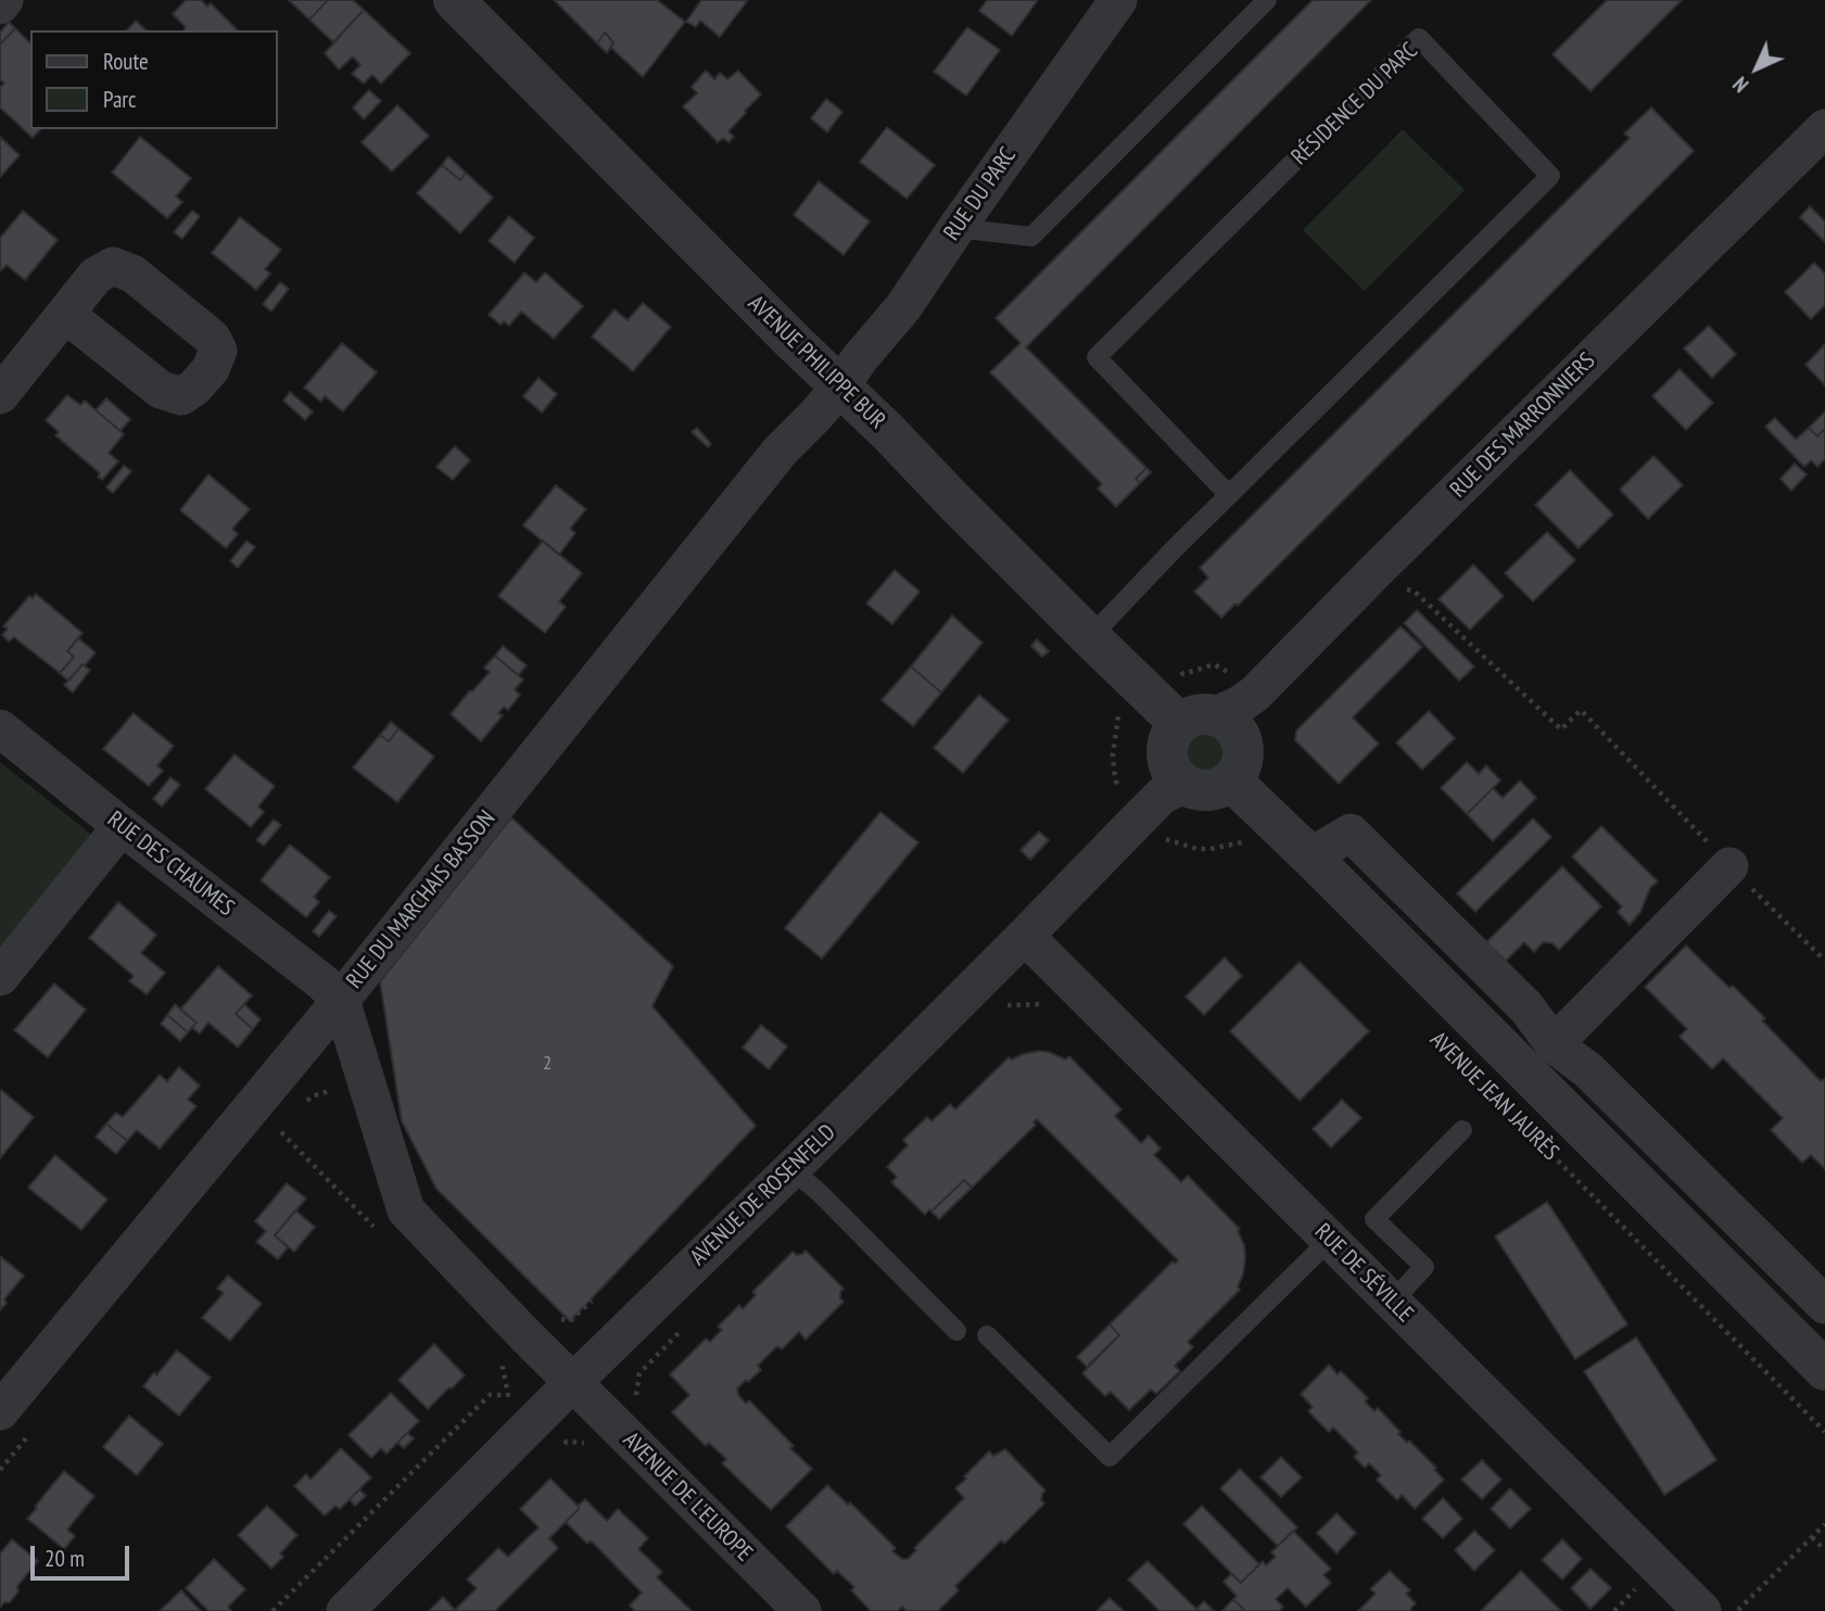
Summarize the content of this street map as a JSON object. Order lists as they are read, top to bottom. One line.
{"streets":{"street":["RUE DU PARC","AVENUE PHILIPPE BUR","RUE DES MARRONNIERS","RUE DES CHAUMES","RUE DU MARCHAIS BASSON","AVENUE JEAN JAURÈS","AVENUE DE ROSENFELD","RUE DE SÉVILLE","AVENUE DE L'EUROPE"],"lane":["RÉSIDENCE DU PARC"]},"crossings":[["RÉSIDENCE DU PARC","AVENUE PHILIPPE BUR"],["RUE DU PARC","AVENUE PHILIPPE BUR"],["RUE DU PARC","RUE DU MARCHAIS BASSON"],["AVENUE PHILIPPE BUR","RUE DES MARRONNIERS"],["AVENUE PHILIPPE BUR","RUE DU MARCHAIS BASSON"],["AVENUE PHILIPPE BUR","AVENUE JEAN JAURÈS"],["AVENUE PHILIPPE BUR","AVENUE DE ROSENFELD"],["RUE DES MARRONNIERS","AVENUE JEAN JAURÈS"],["RUE DES MARRONNIERS","AVENUE DE ROSENFELD"],["RUE DES CHAUMES","RUE DU MARCHAIS BASSON"],["RUE DES CHAUMES","AVENUE DE L'EUROPE"],["RUE DU MARCHAIS BASSON","AVENUE DE L'EUROPE"],["AVENUE JEAN JAURÈS","AVENUE DE ROSENFELD"],["AVENUE DE ROSENFELD","RUE DE SÉVILLE"],["AVENUE DE ROSENFELD","AVENUE DE L'EUROPE"]],"house_numbers":["2"],"legend":["Route","Parc"],"scale_bar":"20 m","north":"bottom left"}
